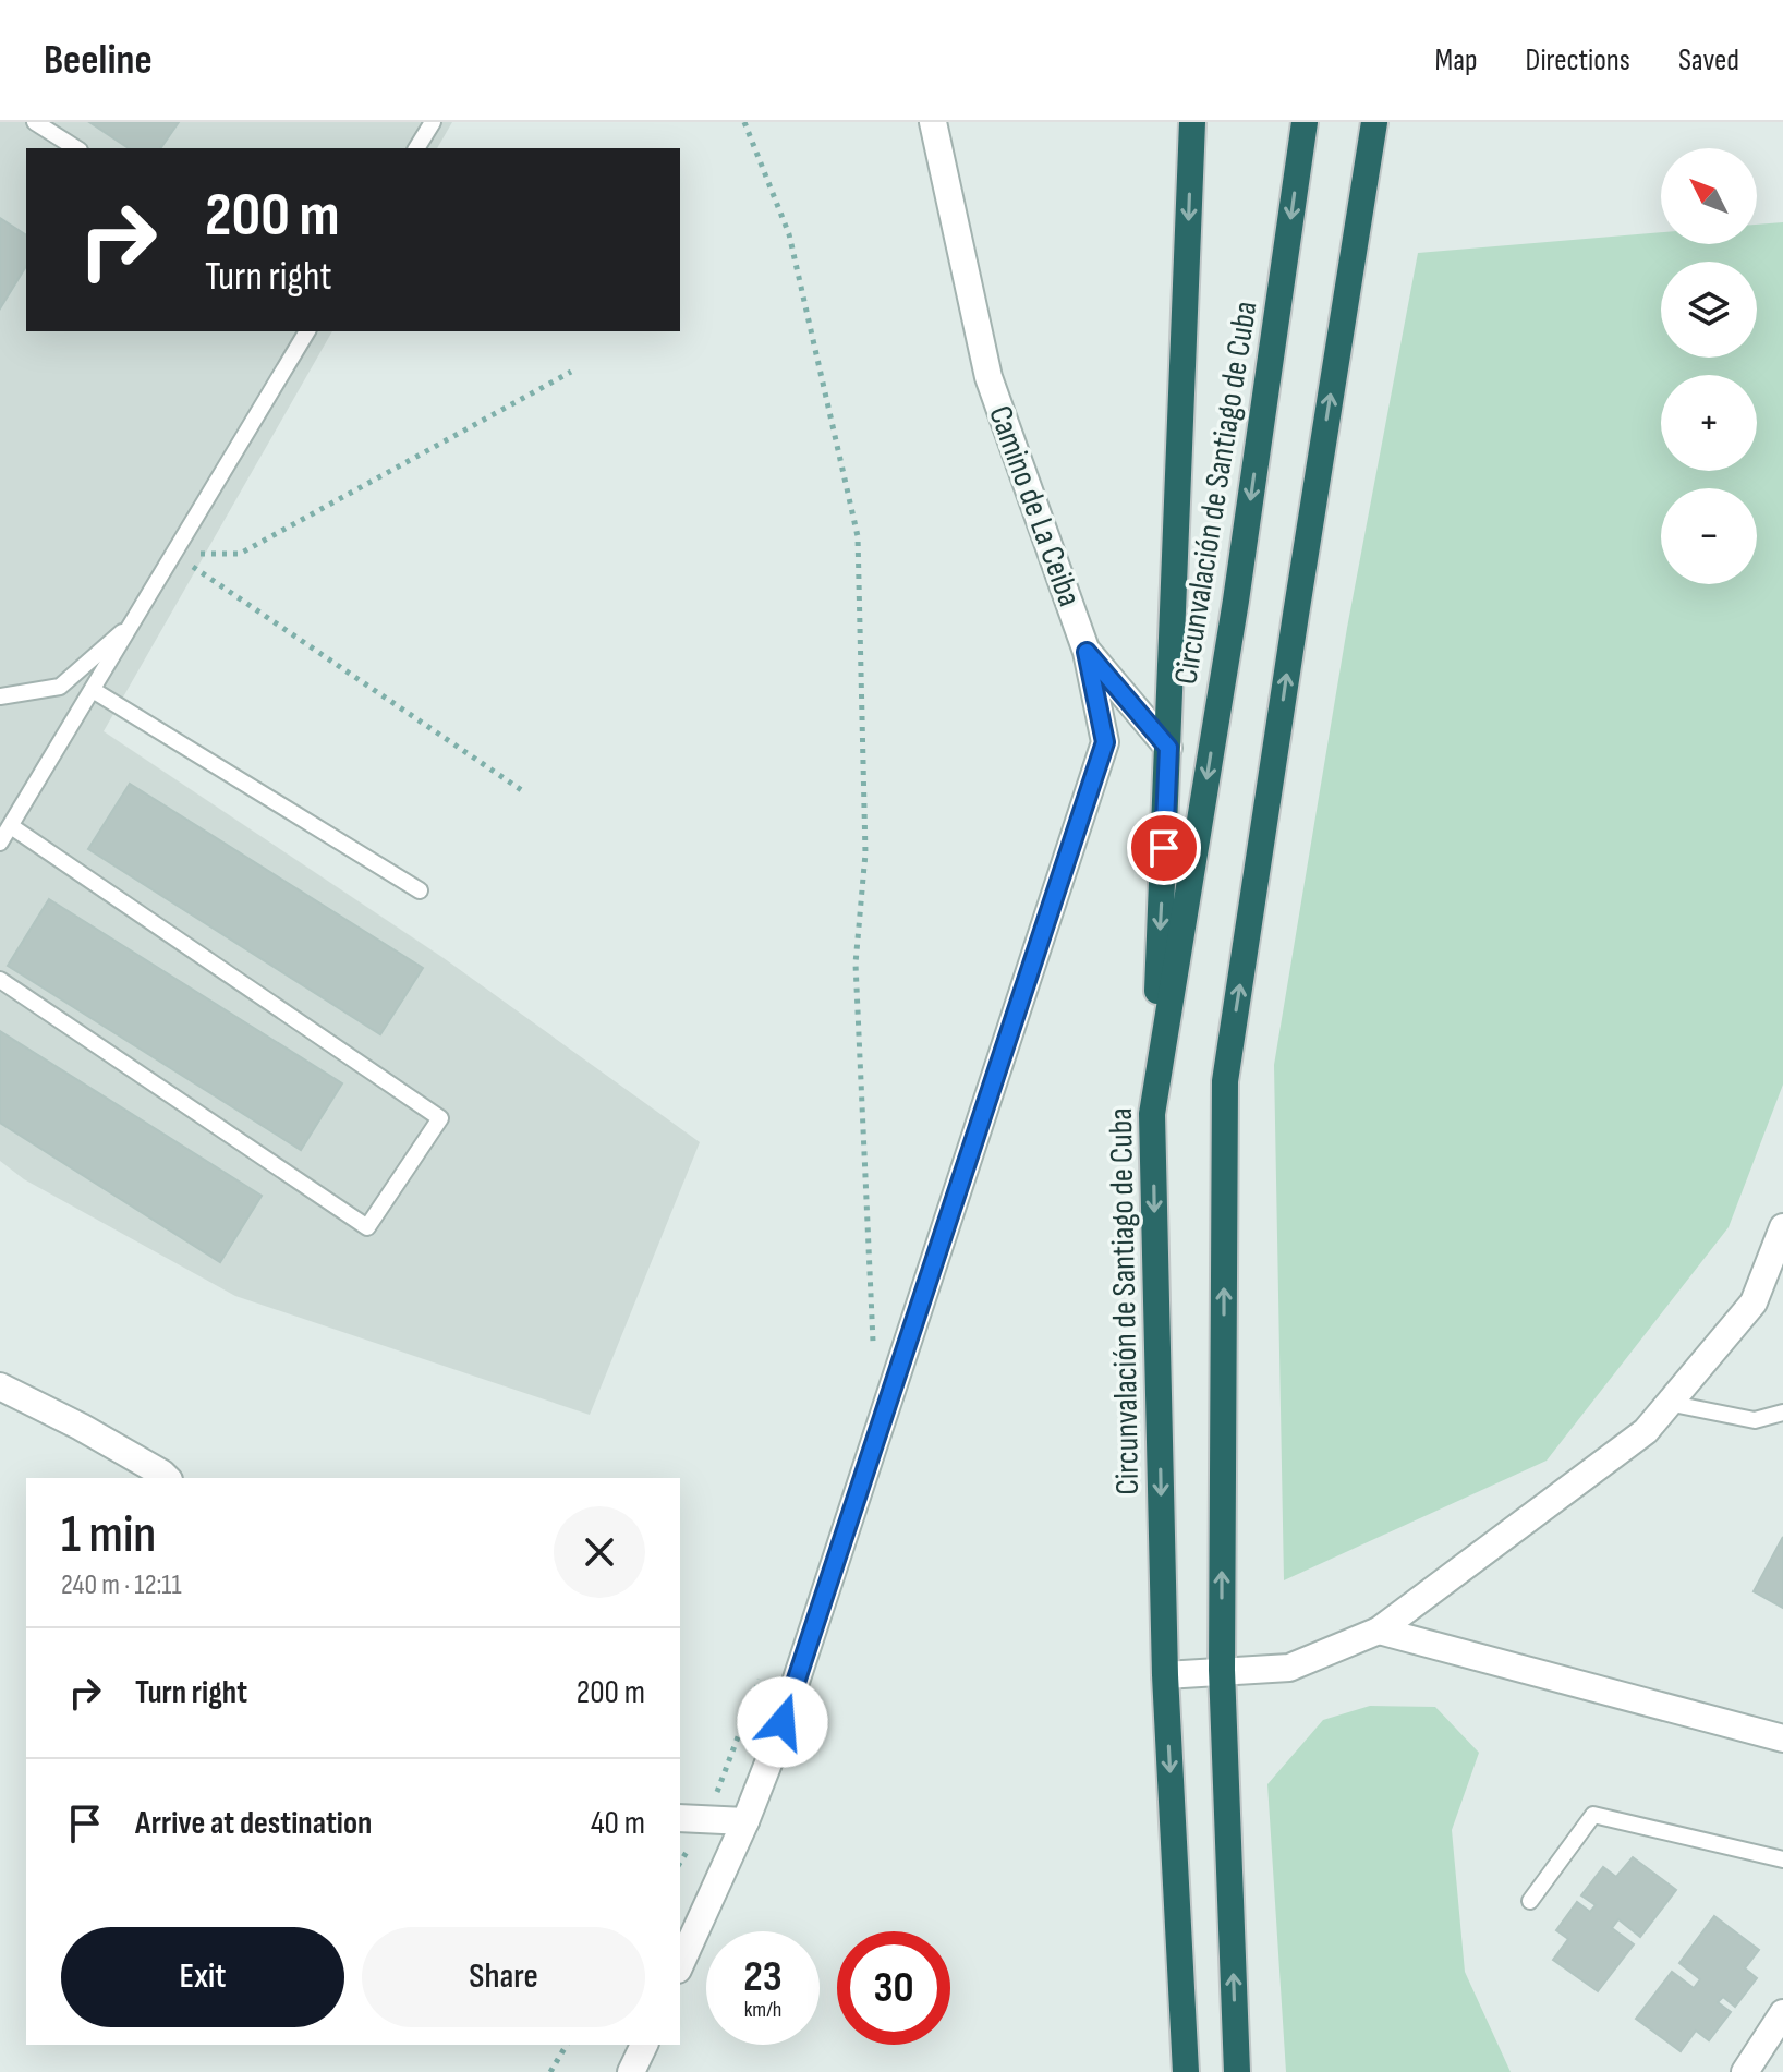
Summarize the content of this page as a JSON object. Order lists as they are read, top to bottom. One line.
{"streets":{"highway":["Circunvalación de Santiago de Cuba"],"street":["Camino de La Ceiba"]},"north":"top left","page":{"header":"Beeline","nav":["Map","Directions","Saved"],"map_buttons":["+","−"],"turn":["200 m","Turn right"],"heading":["1 min","240 m · 12:11"],"list":[{"name":"Turn right","value":"200 m"},{"name":"Arrive at destination","value":"40 m"}],"buttons":["Exit","Share"],"speed":"23 km/h","limit":"30"}}
